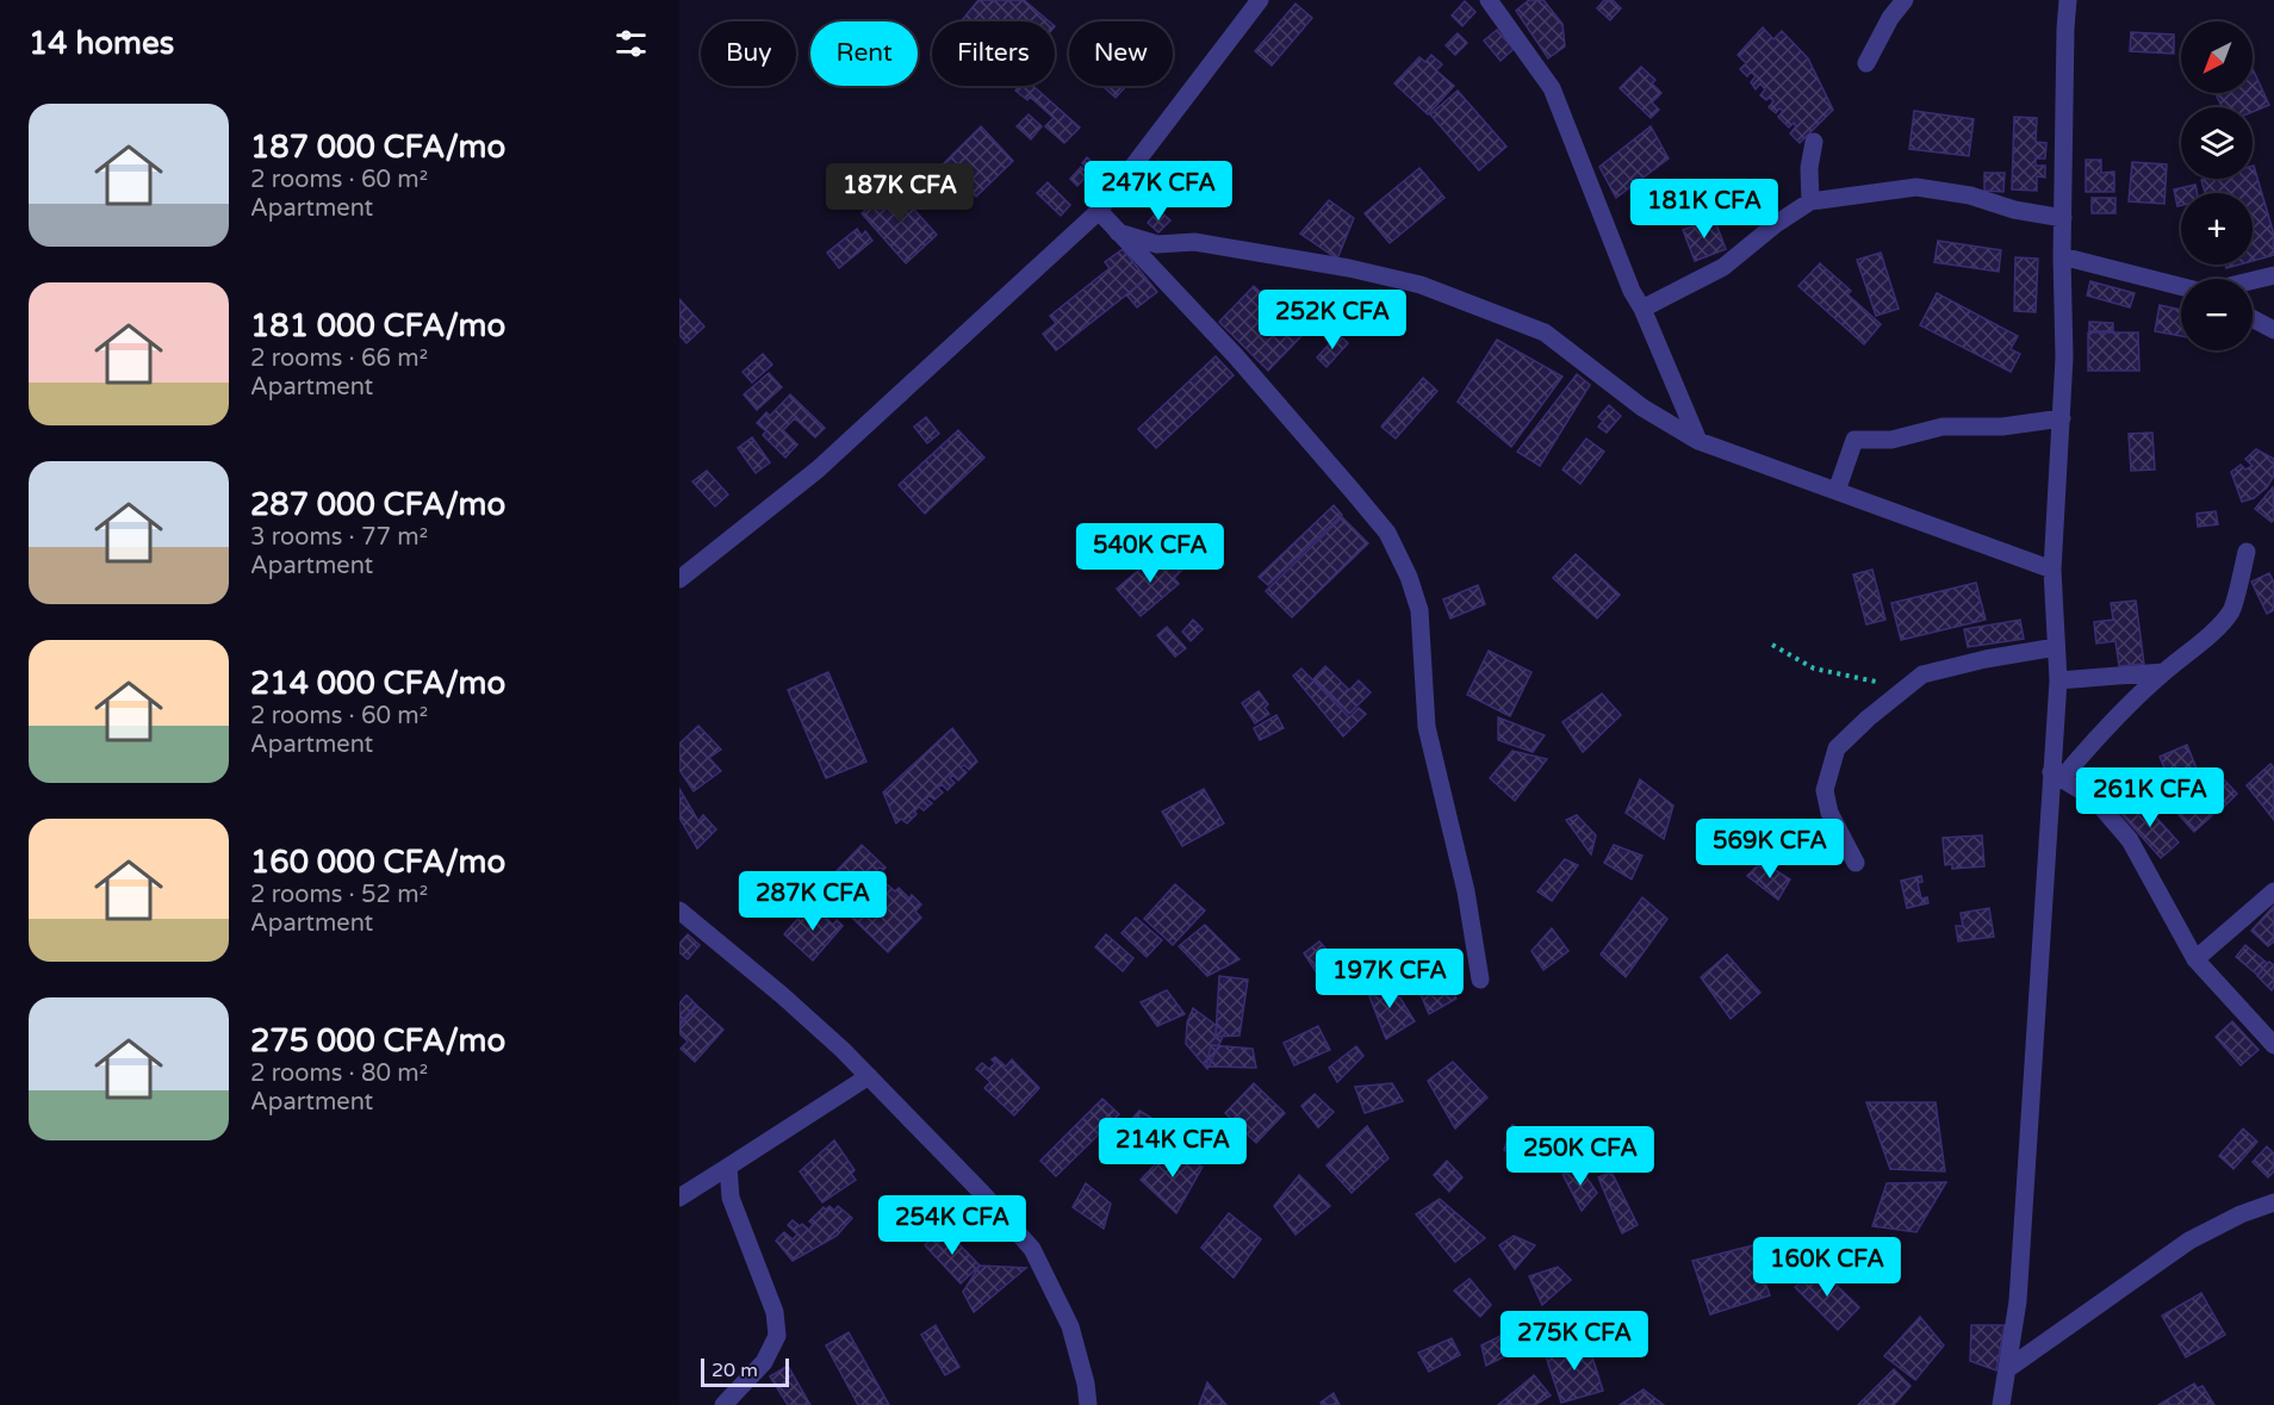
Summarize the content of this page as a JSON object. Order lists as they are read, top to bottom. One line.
{"scale_bar":"20 m","north":"bottom left","page":{"heading":"14 homes","map_buttons":["+","−"],"chip":["Buy","Rent","Filters","New"],"list":[{"name":"187 000 CFA/mo","note":"2 rooms · 60 m² · Apartment"},{"name":"181 000 CFA/mo","note":"2 rooms · 66 m² · Apartment"},{"name":"287 000 CFA/mo","note":"3 rooms · 77 m² · Apartment"},{"name":"214 000 CFA/mo","note":"2 rooms · 60 m² · Apartment"},{"name":"160 000 CFA/mo","note":"2 rooms · 52 m² · Apartment"},{"name":"275 000 CFA/mo","note":"2 rooms · 80 m² · Apartment"}],"price":["247K CFA","187K CFA","181K CFA","252K CFA","540K CFA","261K CFA","569K CFA","287K CFA","197K CFA","214K CFA","250K CFA","254K CFA","160K CFA","275K CFA"],"scale":"20 m"}}
